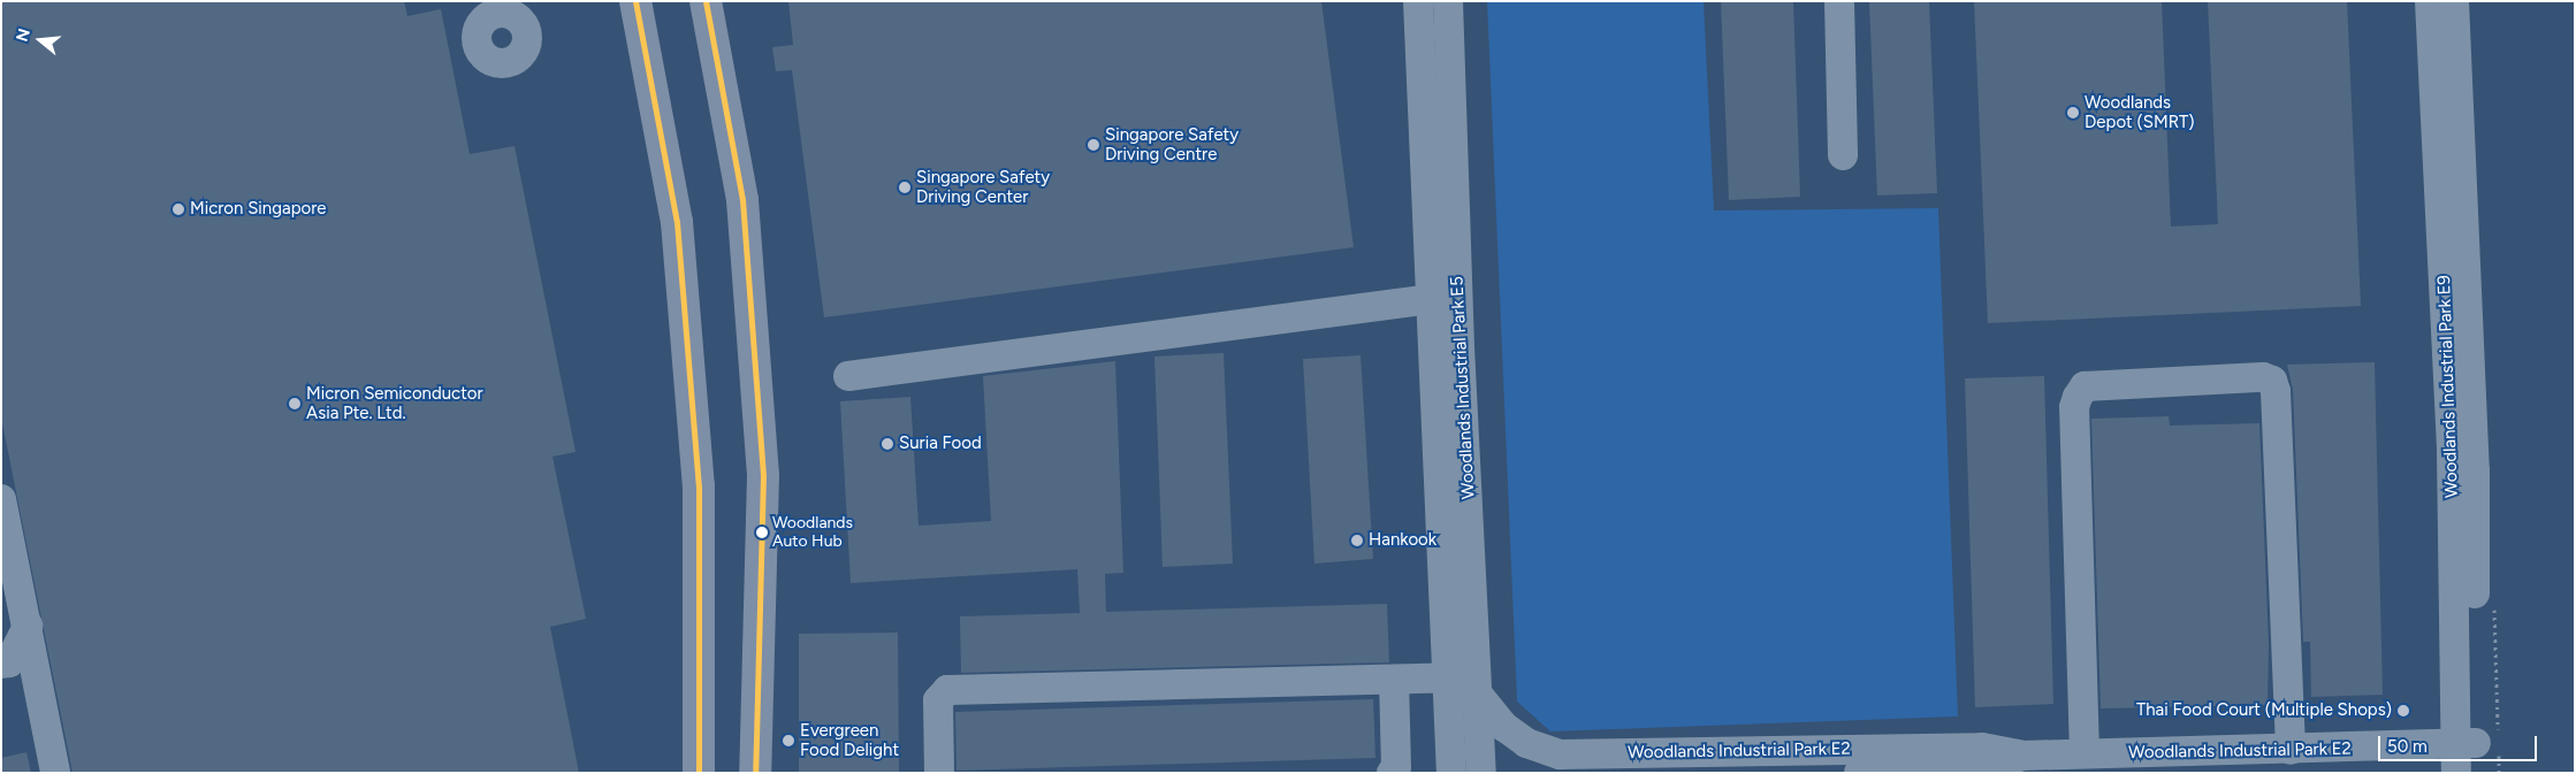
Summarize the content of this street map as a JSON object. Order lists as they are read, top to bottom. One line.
{"streets":{"street":["Woodlands Industrial Park E9","Woodlands Industrial Park E5","Woodlands Industrial Park E2"]},"crossings":[["Woodlands Industrial Park E9","Woodlands Industrial Park E2"],["Woodlands Industrial Park E5","Woodlands Industrial Park E2"]],"places":["Woodlands Depot (SMRT)","Singapore Safety Driving Centre","Singapore Safety Driving Center","Micron Singapore","Micron Semiconductor Asia Pte. Ltd.","Suria Food","Woodlands Auto Hub","Hankook","Thai Food Court (Multiple Shops)","Evergreen Food Delight"],"scale_bar":"50 m","north":"left"}
